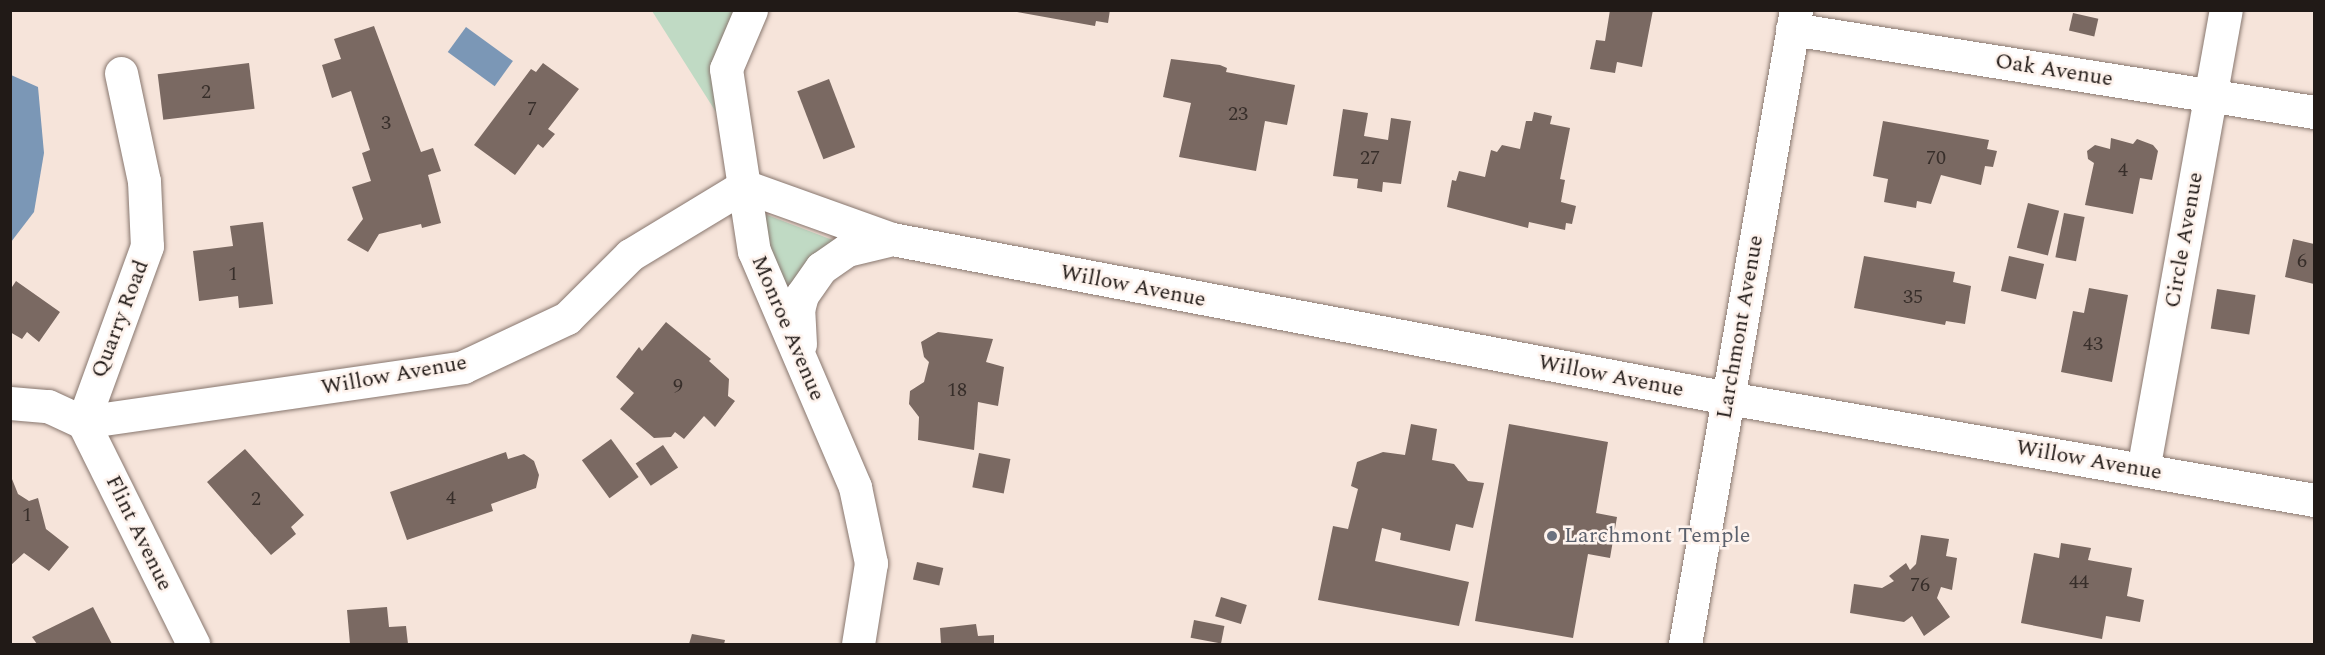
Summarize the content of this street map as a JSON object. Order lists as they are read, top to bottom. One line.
{"streets":{"street":["Oak Avenue","Circle Avenue","Willow Avenue","Quarry Road","Larchmont Avenue","Monroe Avenue","Flint Avenue"]},"crossings":[["Oak Avenue","Circle Avenue"],["Oak Avenue","Larchmont Avenue"],["Circle Avenue","Willow Avenue"],["Willow Avenue","Quarry Road"],["Willow Avenue","Larchmont Avenue"],["Willow Avenue","Monroe Avenue"],["Willow Avenue","Flint Avenue"],["Quarry Road","Flint Avenue"]],"places":["Larchmont Temple"],"house_numbers":["2","7","23","3","27","70","4","6","1","35","43","9","18","4","2","1","44","76"]}
